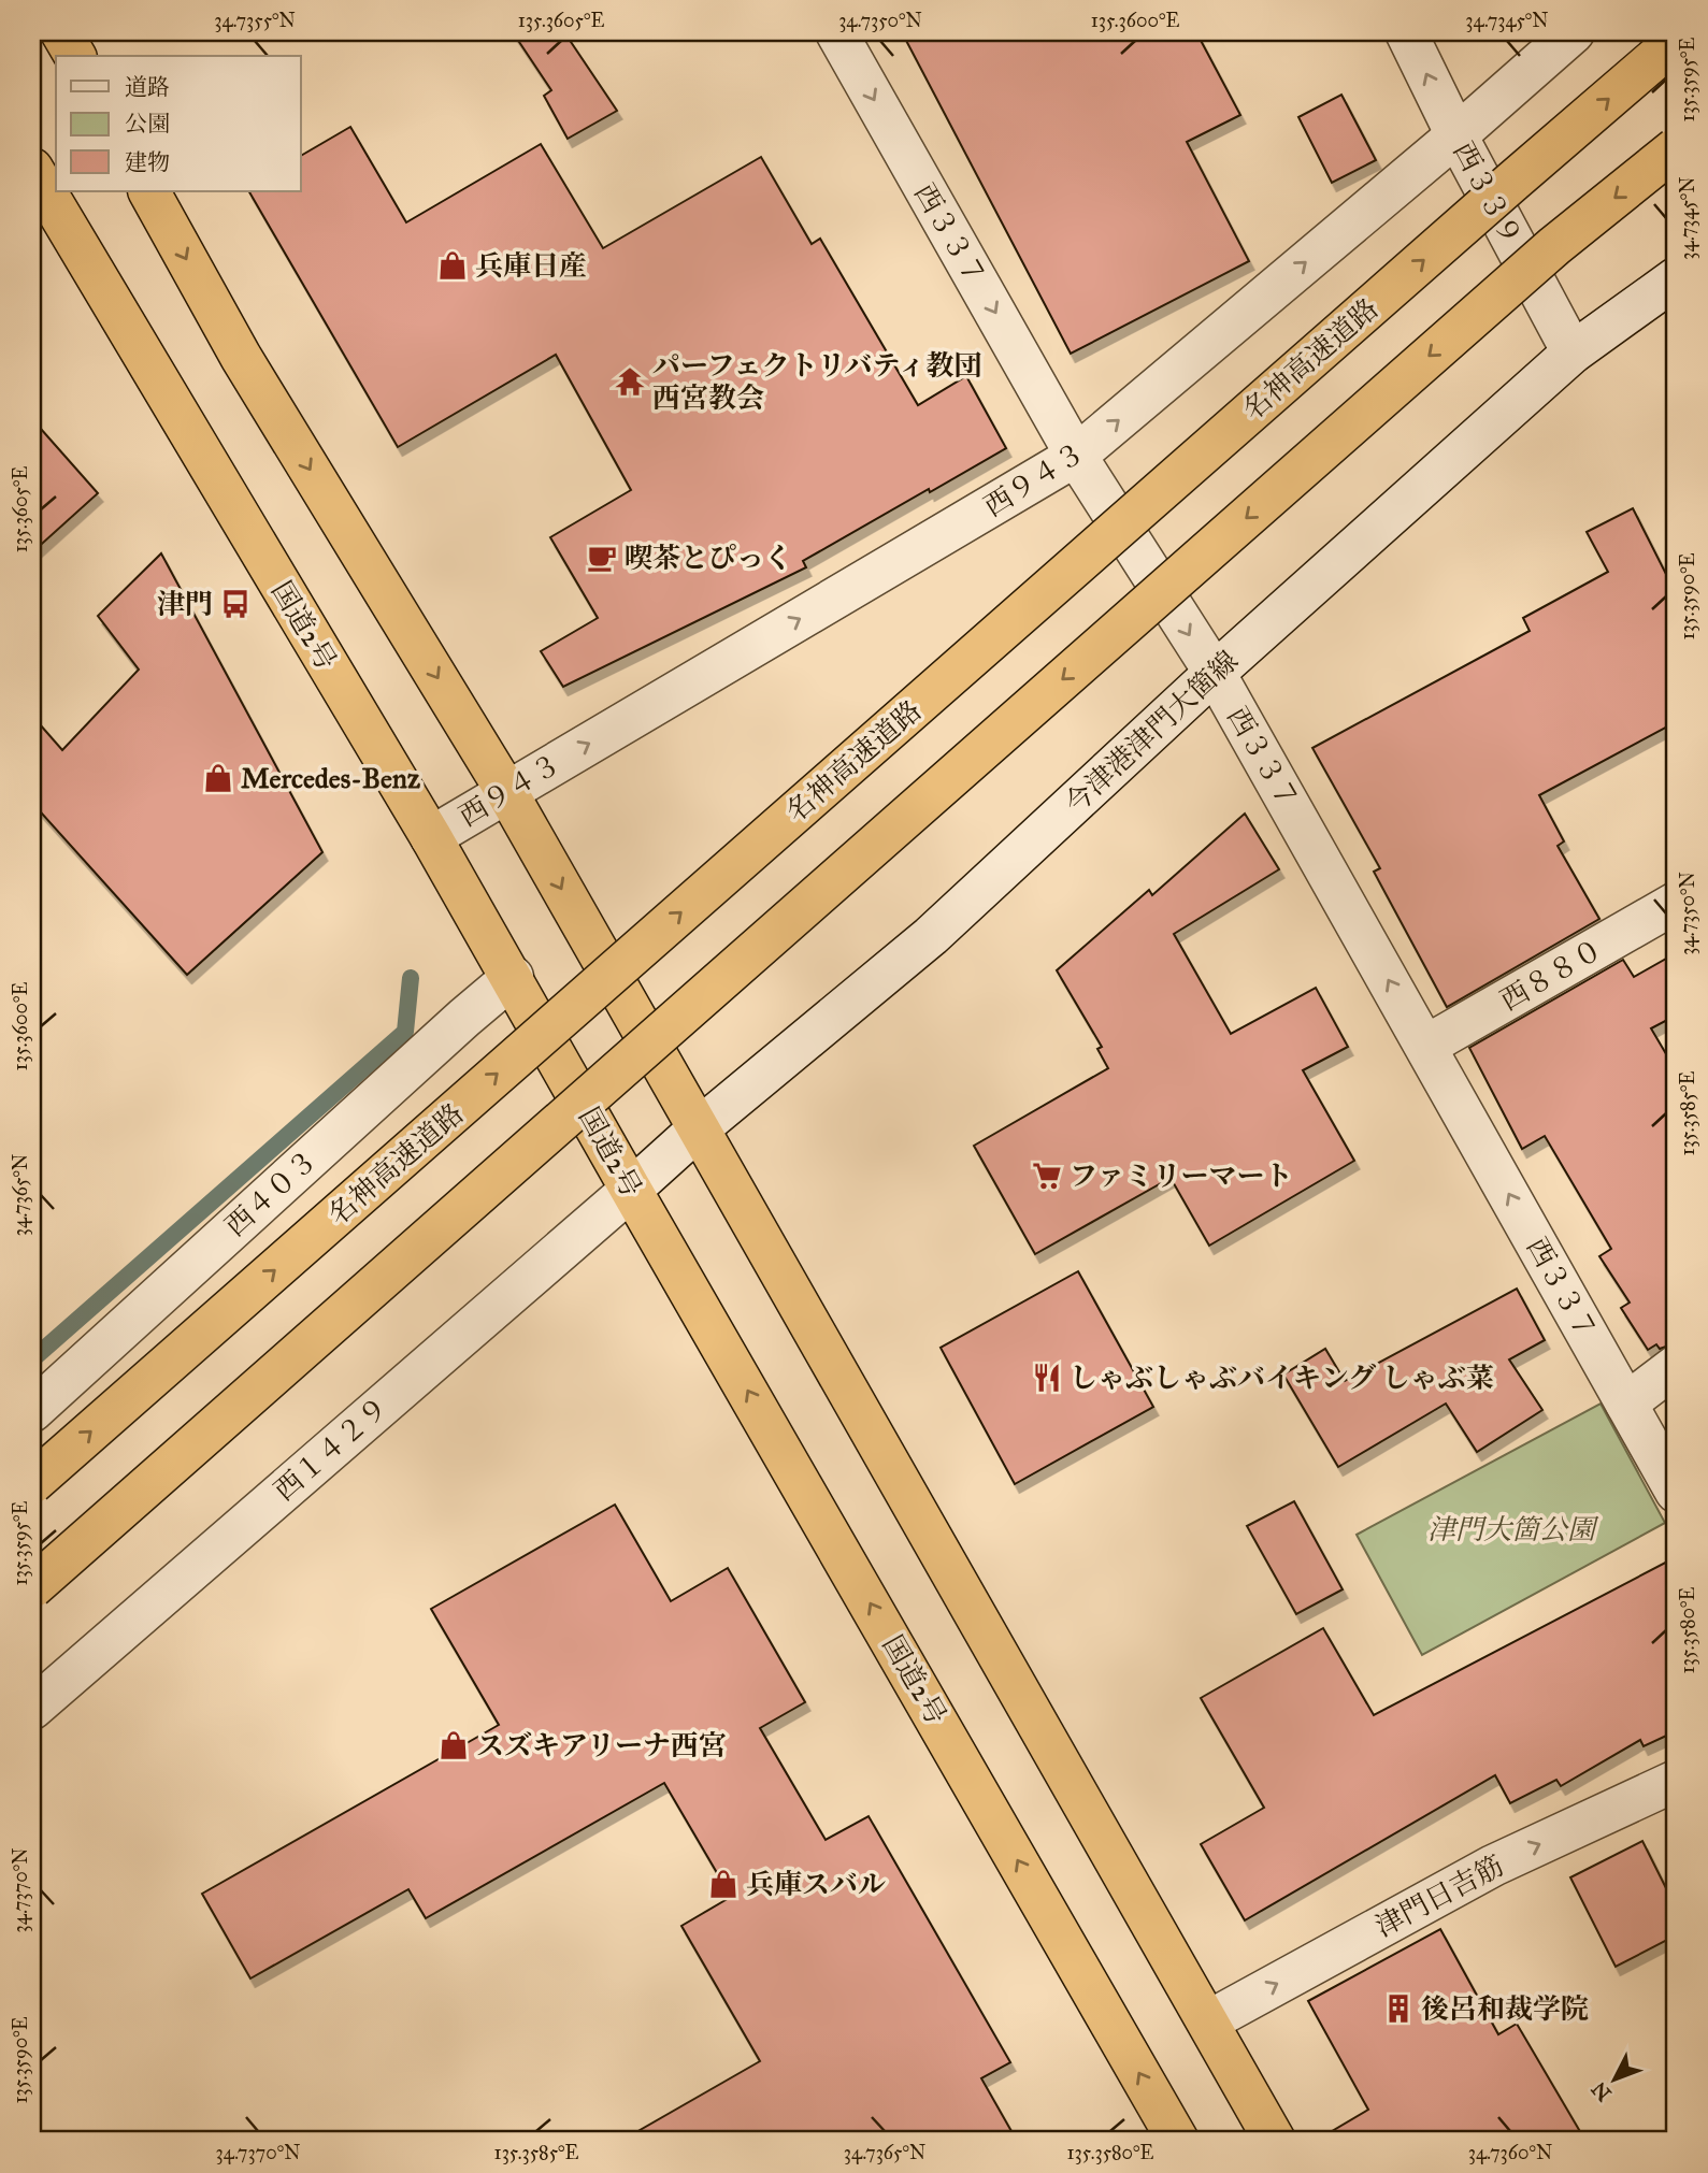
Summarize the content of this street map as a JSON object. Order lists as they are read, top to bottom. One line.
{"streets":{"highway":["名神高速道路","国道2号"],"street":["西３３９","西３３７","西９４３","今津港津門大箇線","西８８０","西４０３","西１４２９","津門日吉筋"]},"crossings":[["西３３９","西９４３"],["西３３９","今津港津門大箇線"],["西３３７","西９４３"],["西３３７","今津港津門大箇線"],["西３３７","西８８０"],["西９４３","国道2号"],["国道2号","今津港津門大箇線"],["国道2号","西４０３"],["国道2号","西１４２９"],["今津港津門大箇線","西１４２９"]],"one_way":["西９４３","津門日吉筋"],"parks":["津門大箇公園"],"places":{"shop":["兵庫日産","Mercedes-Benz","スズキアリーナ西宮","兵庫スバル"],"temple":["パーフェクトリバティ教団 西宮教会"],"cafe":["喫茶とぴっく"],"bus stop":["津門"],"supermarket":["ファミリーマート"],"restaurant":["しゃぶしゃぶバイキング しゃぶ菜"],"building":["後呂和裁学院"]},"legend":["道路","公園","建物"],"north":"bottom left","coordinates":["34.7355°N","135.3605°E","34.7350°N","135.3600°E","34.7345°N","135.3595°E","135.3590°E","135.3585°E","34.7365°N","135.3580°E","34.7370°N","34.7360°N"]}
